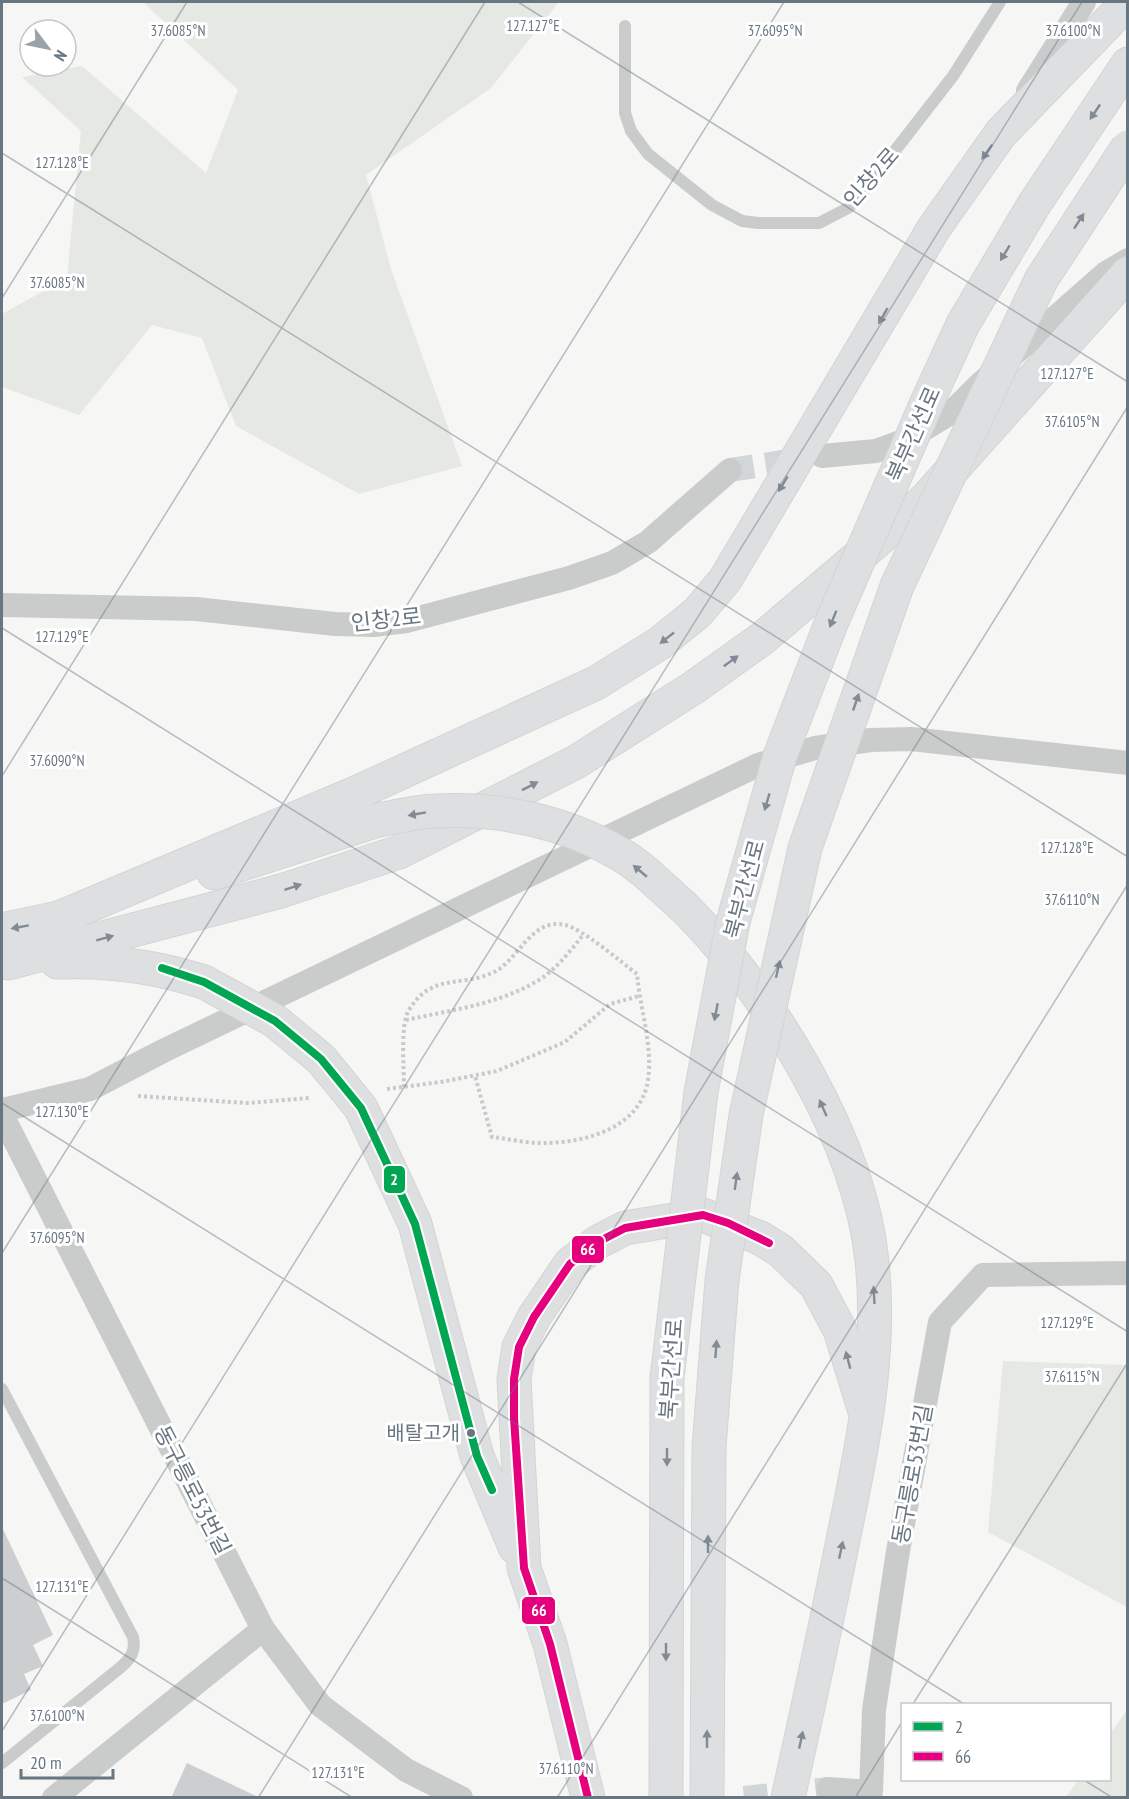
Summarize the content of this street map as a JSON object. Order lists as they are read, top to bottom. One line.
{"streets":{"highway":["북부간선로"],"street":["인창2로","동구릉로53번길"]},"places":["배탈고개"],"lines":["transit line 2","transit line 66"],"legend":["2","66"],"scale_bar":"20 m","north":"bottom right","coordinates":["127.127°E","37.6085°N","37.6095°N","37.6100°N","127.128°E","37.6105°N","127.129°E","37.6090°N","37.6110°N","127.130°E","37.6115°N","127.131°E"]}
